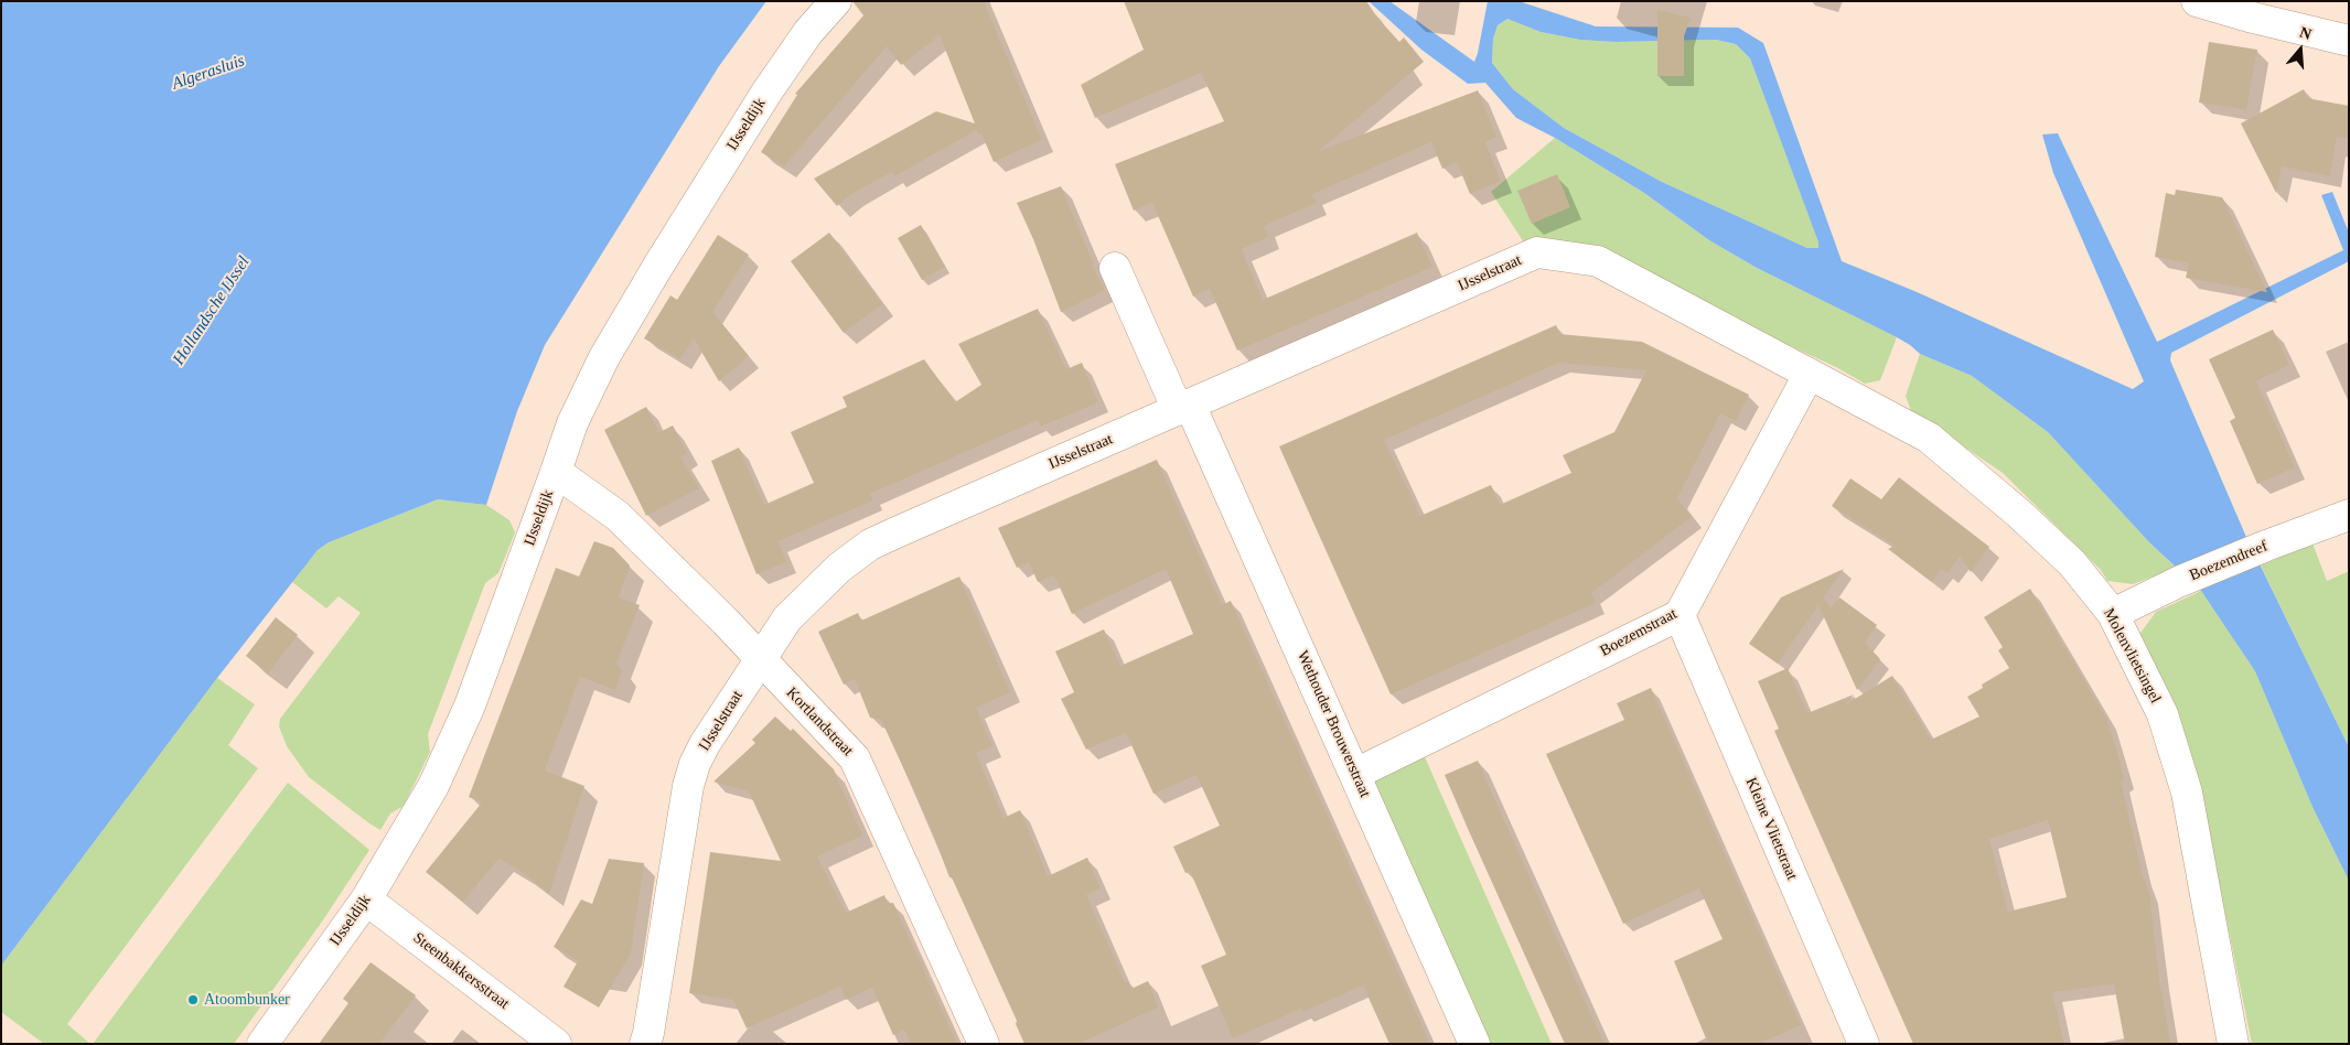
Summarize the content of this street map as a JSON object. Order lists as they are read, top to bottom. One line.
{"streets":{"street":["IJsseldijk","IJsselstraat","Boezemdreef","Boezemstraat","Molenvlietsingel","Kortlandstraat","Wethouder Brouwerstraat","Kleine Vlietstraat","Steenbakkersstraat"]},"crossings":[["IJsseldijk","Kortlandstraat"],["IJsseldijk","Steenbakkersstraat"],["IJsselstraat","Boezemstraat"],["IJsselstraat","Molenvlietsingel"],["IJsselstraat","Kortlandstraat"],["IJsselstraat","Wethouder Brouwerstraat"],["Boezemdreef","Molenvlietsingel"],["Boezemstraat","Molenvlietsingel"],["Boezemstraat","Wethouder Brouwerstraat"],["Boezemstraat","Kleine Vlietstraat"]],"water":["Algerasluis","Hollandsche IJssel"],"places":["Atoombunker"],"north":"top"}
